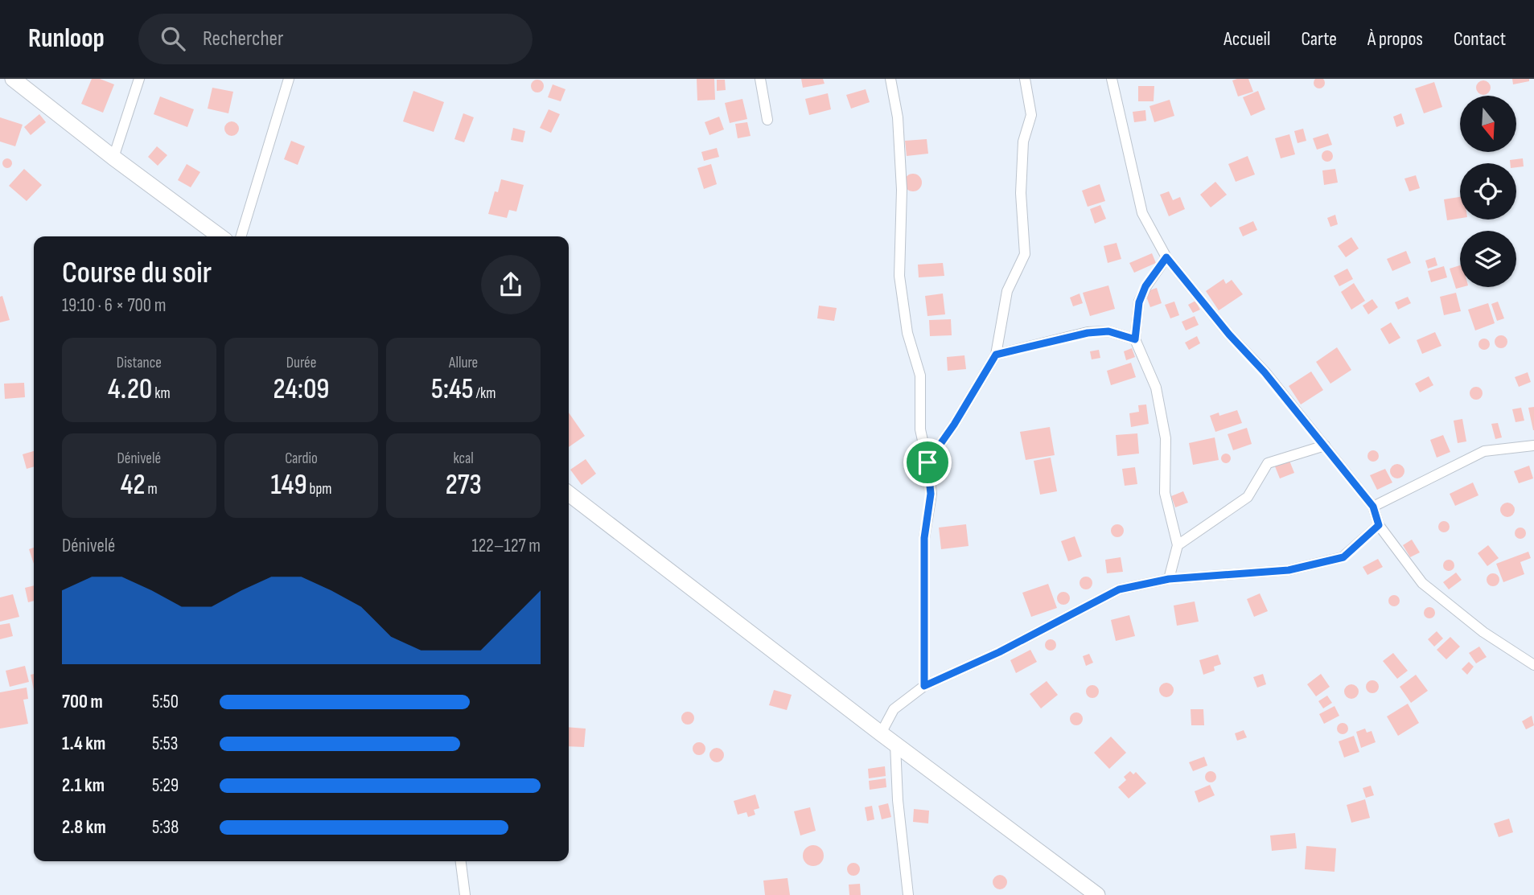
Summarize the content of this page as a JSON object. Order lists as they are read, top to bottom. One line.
{"north":"bottom","page":{"header":"Runloop","search":"Rechercher","nav":["Accueil","Carte","À propos","Contact"],"heading":["Course du soir","19:10 · 6 × 700 m"],"stats":[["Distance","4.20 km"],["Durée","24:09"],["Allure","5:45 /km"],["Dénivelé","42 m"],["Cardio","149 bpm"],["kcal","273"]],"chart":["Dénivelé","122–127 m"],"list":[{"name":"700 m","note":"5:50"},{"name":"1.4 km","note":"5:53"},{"name":"2.1 km","note":"5:29"},{"name":"2.8 km","note":"5:38"}]}}
